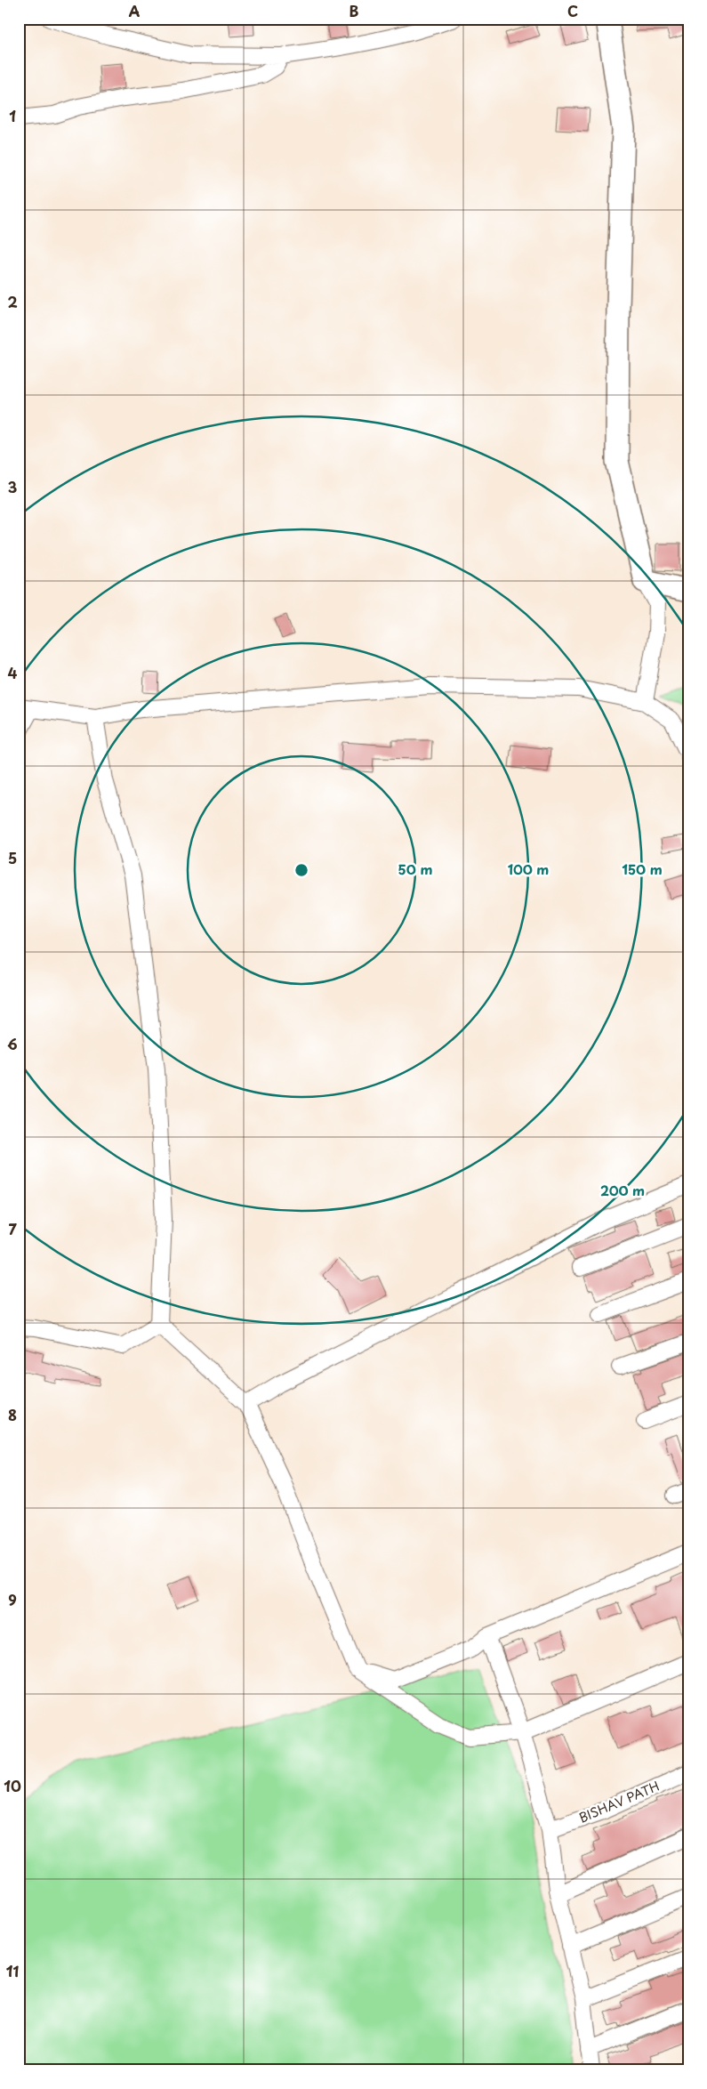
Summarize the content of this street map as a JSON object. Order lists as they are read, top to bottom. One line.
{"streets":{"street":["BISHAV PATH"]},"grid":{"columns":["A","B","C"],"rows":["1","2","3","4","5","6","7","8","9","10","11"]},"rings":["50 m","100 m","150 m","200 m"]}
